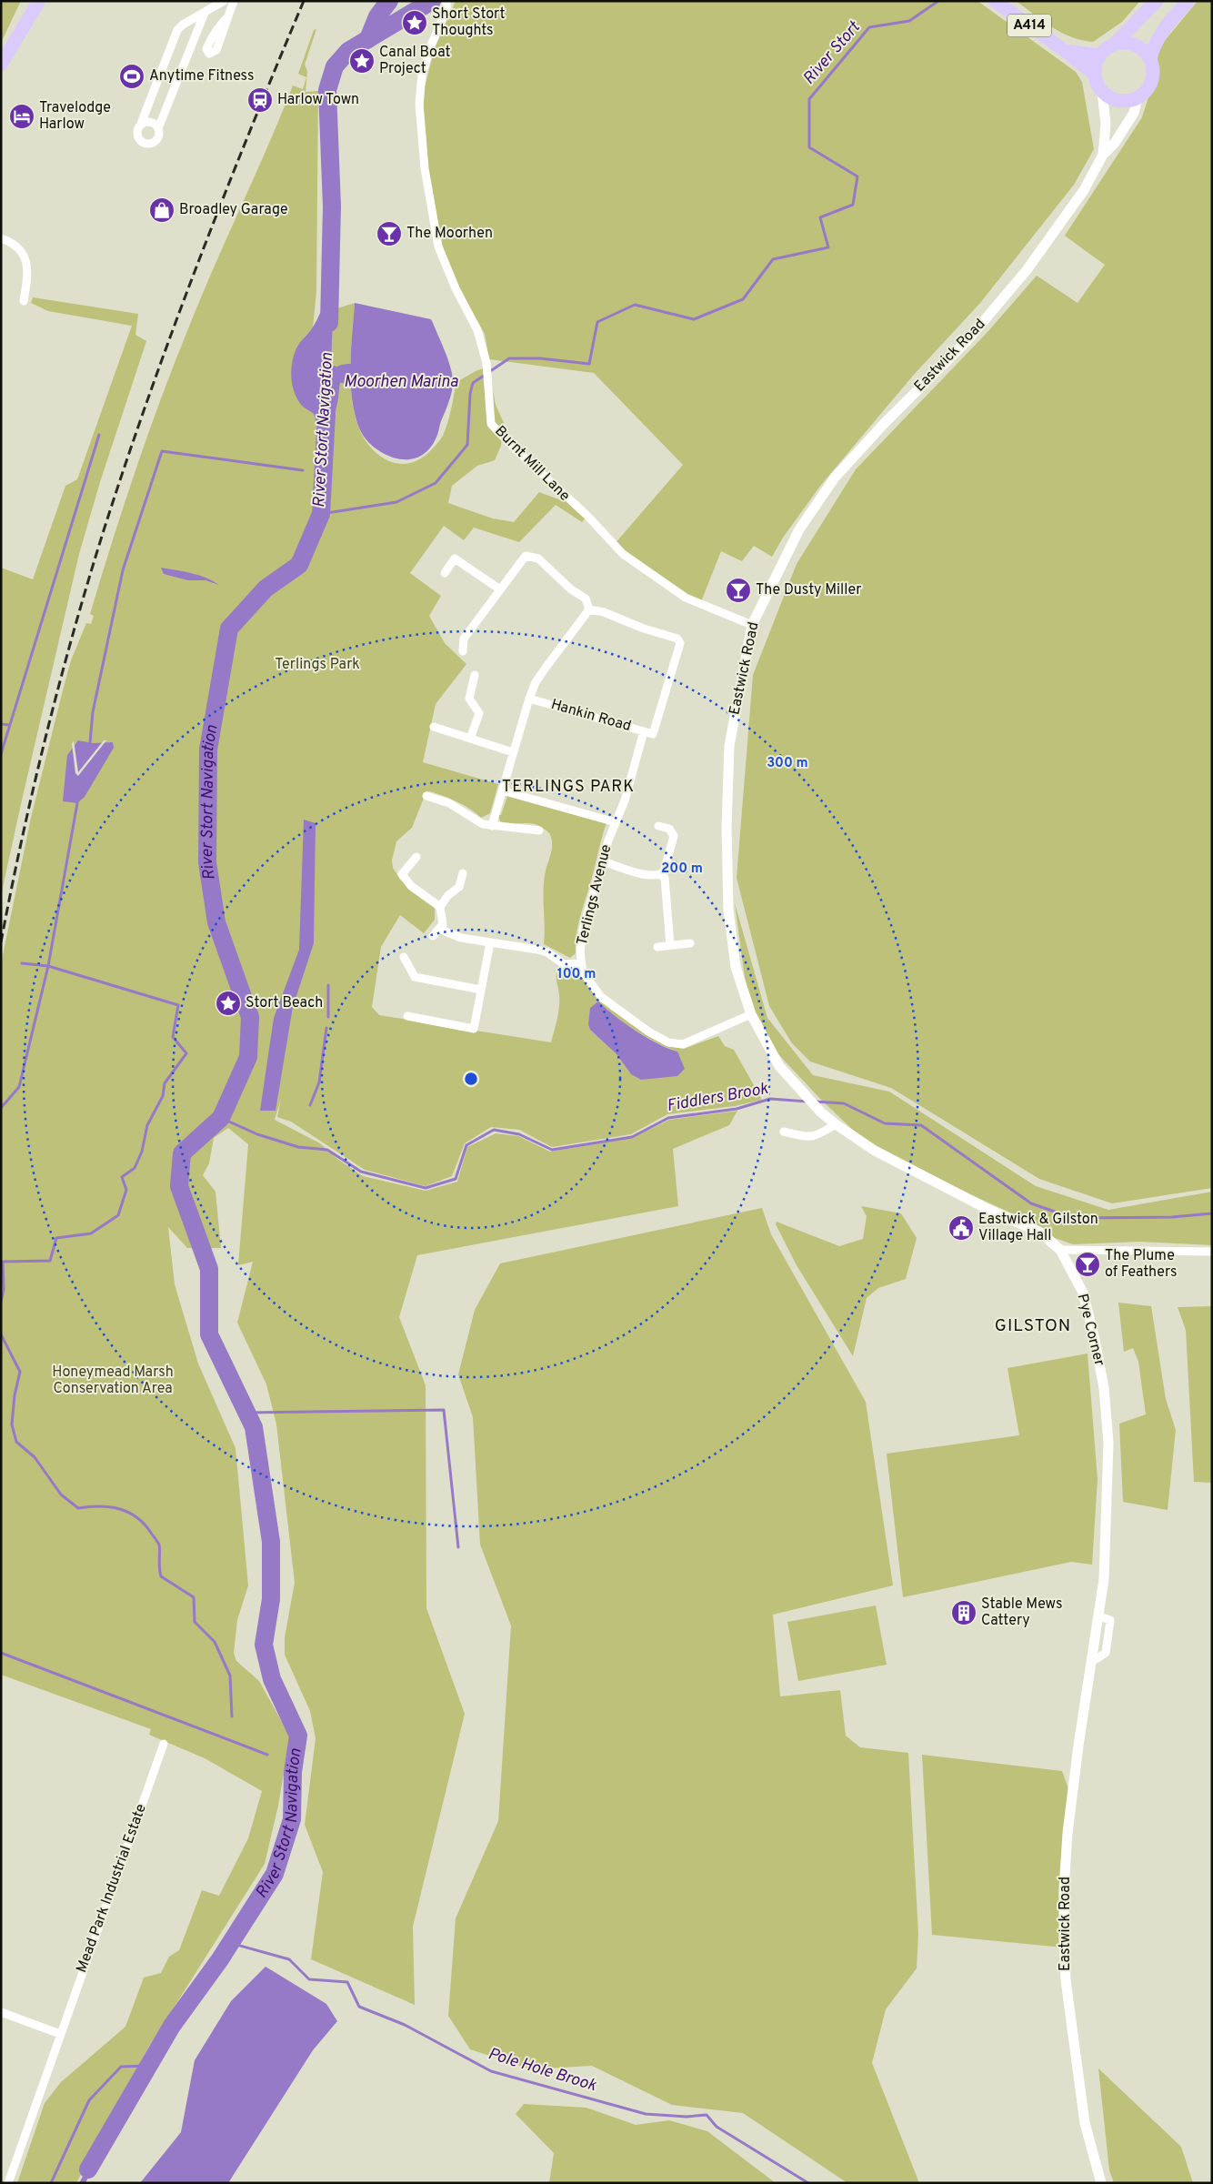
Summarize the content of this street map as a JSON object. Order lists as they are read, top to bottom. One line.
{"streets":{"highway":["A414"],"street":["Eastwick Road","Burnt Mill Lane","Hankin Road","Terlings Avenue","Pye Corner","Mead Park Industrial Estate"]},"crossings":[["A414","Eastwick Road"],["Eastwick Road","Burnt Mill Lane"],["Eastwick Road","Terlings Avenue"],["Eastwick Road","Pye Corner"],["Hankin Road","Terlings Avenue"]],"districts":["TERLINGS PARK","GILSTON"],"water":["River Stort","Moorhen Marina","River Stort Navigation","Fiddlers Brook","Pole Hole Brook"],"parks":["Terlings Park","Honeymead Marsh Conservation Area"],"places":{"place":["Short Stort Thoughts","Canal Boat Project","Stort Beach"],"sports":["Anytime Fitness"],"station":["Harlow Town"],"hotel":["Travelodge Harlow"],"shop":["Broadley Garage"],"bar":["The Moorhen","The Dusty Miller","The Plume of Feathers"],"public building":["Eastwick & Gilston Village Hall"],"building":["Stable Mews Cattery"]},"rings":["300 m","200 m","100 m"]}
